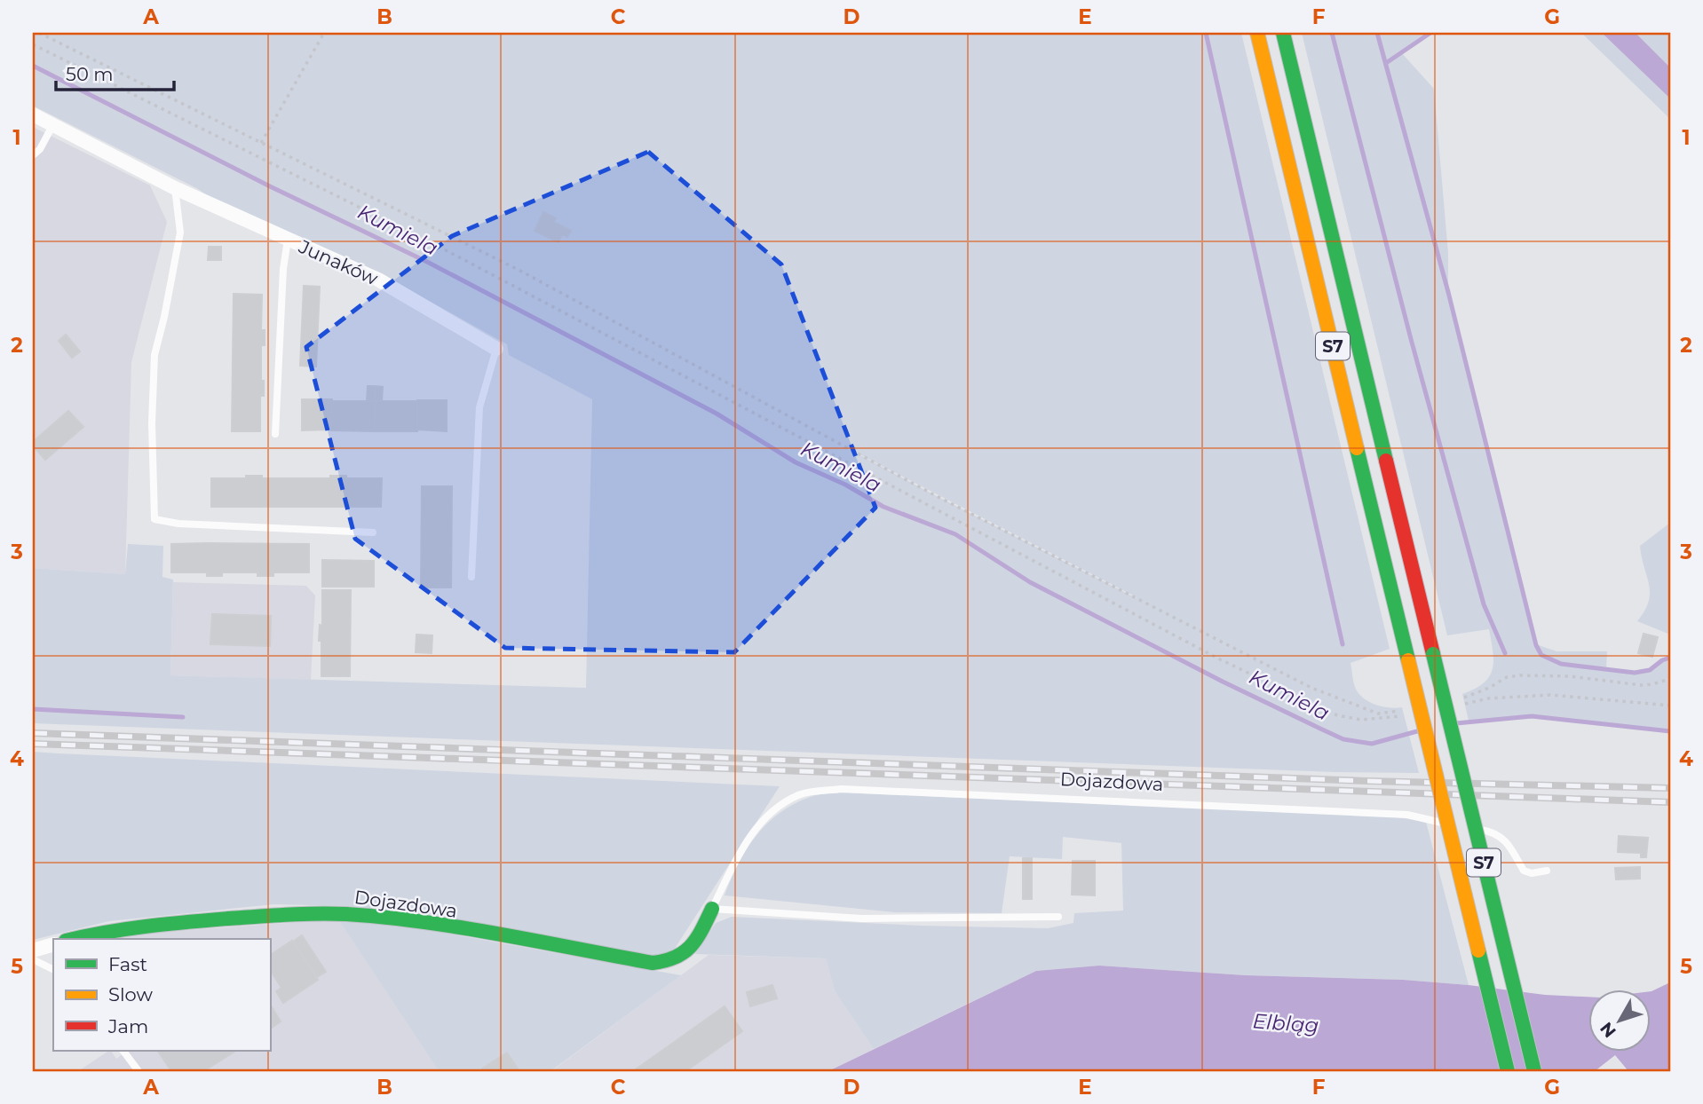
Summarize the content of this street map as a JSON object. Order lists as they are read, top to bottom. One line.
{"streets":{"main road":["S7","Dojazdowa"],"street":["Junaków"]},"water":["Kumiela","Elbląg"],"legend":["Fast","Slow","Jam"],"scale_bar":"50 m","north":"bottom left","grid":{"columns":["A","B","C","D","E","F","G"],"rows":["1","2","3","4","5"]}}
